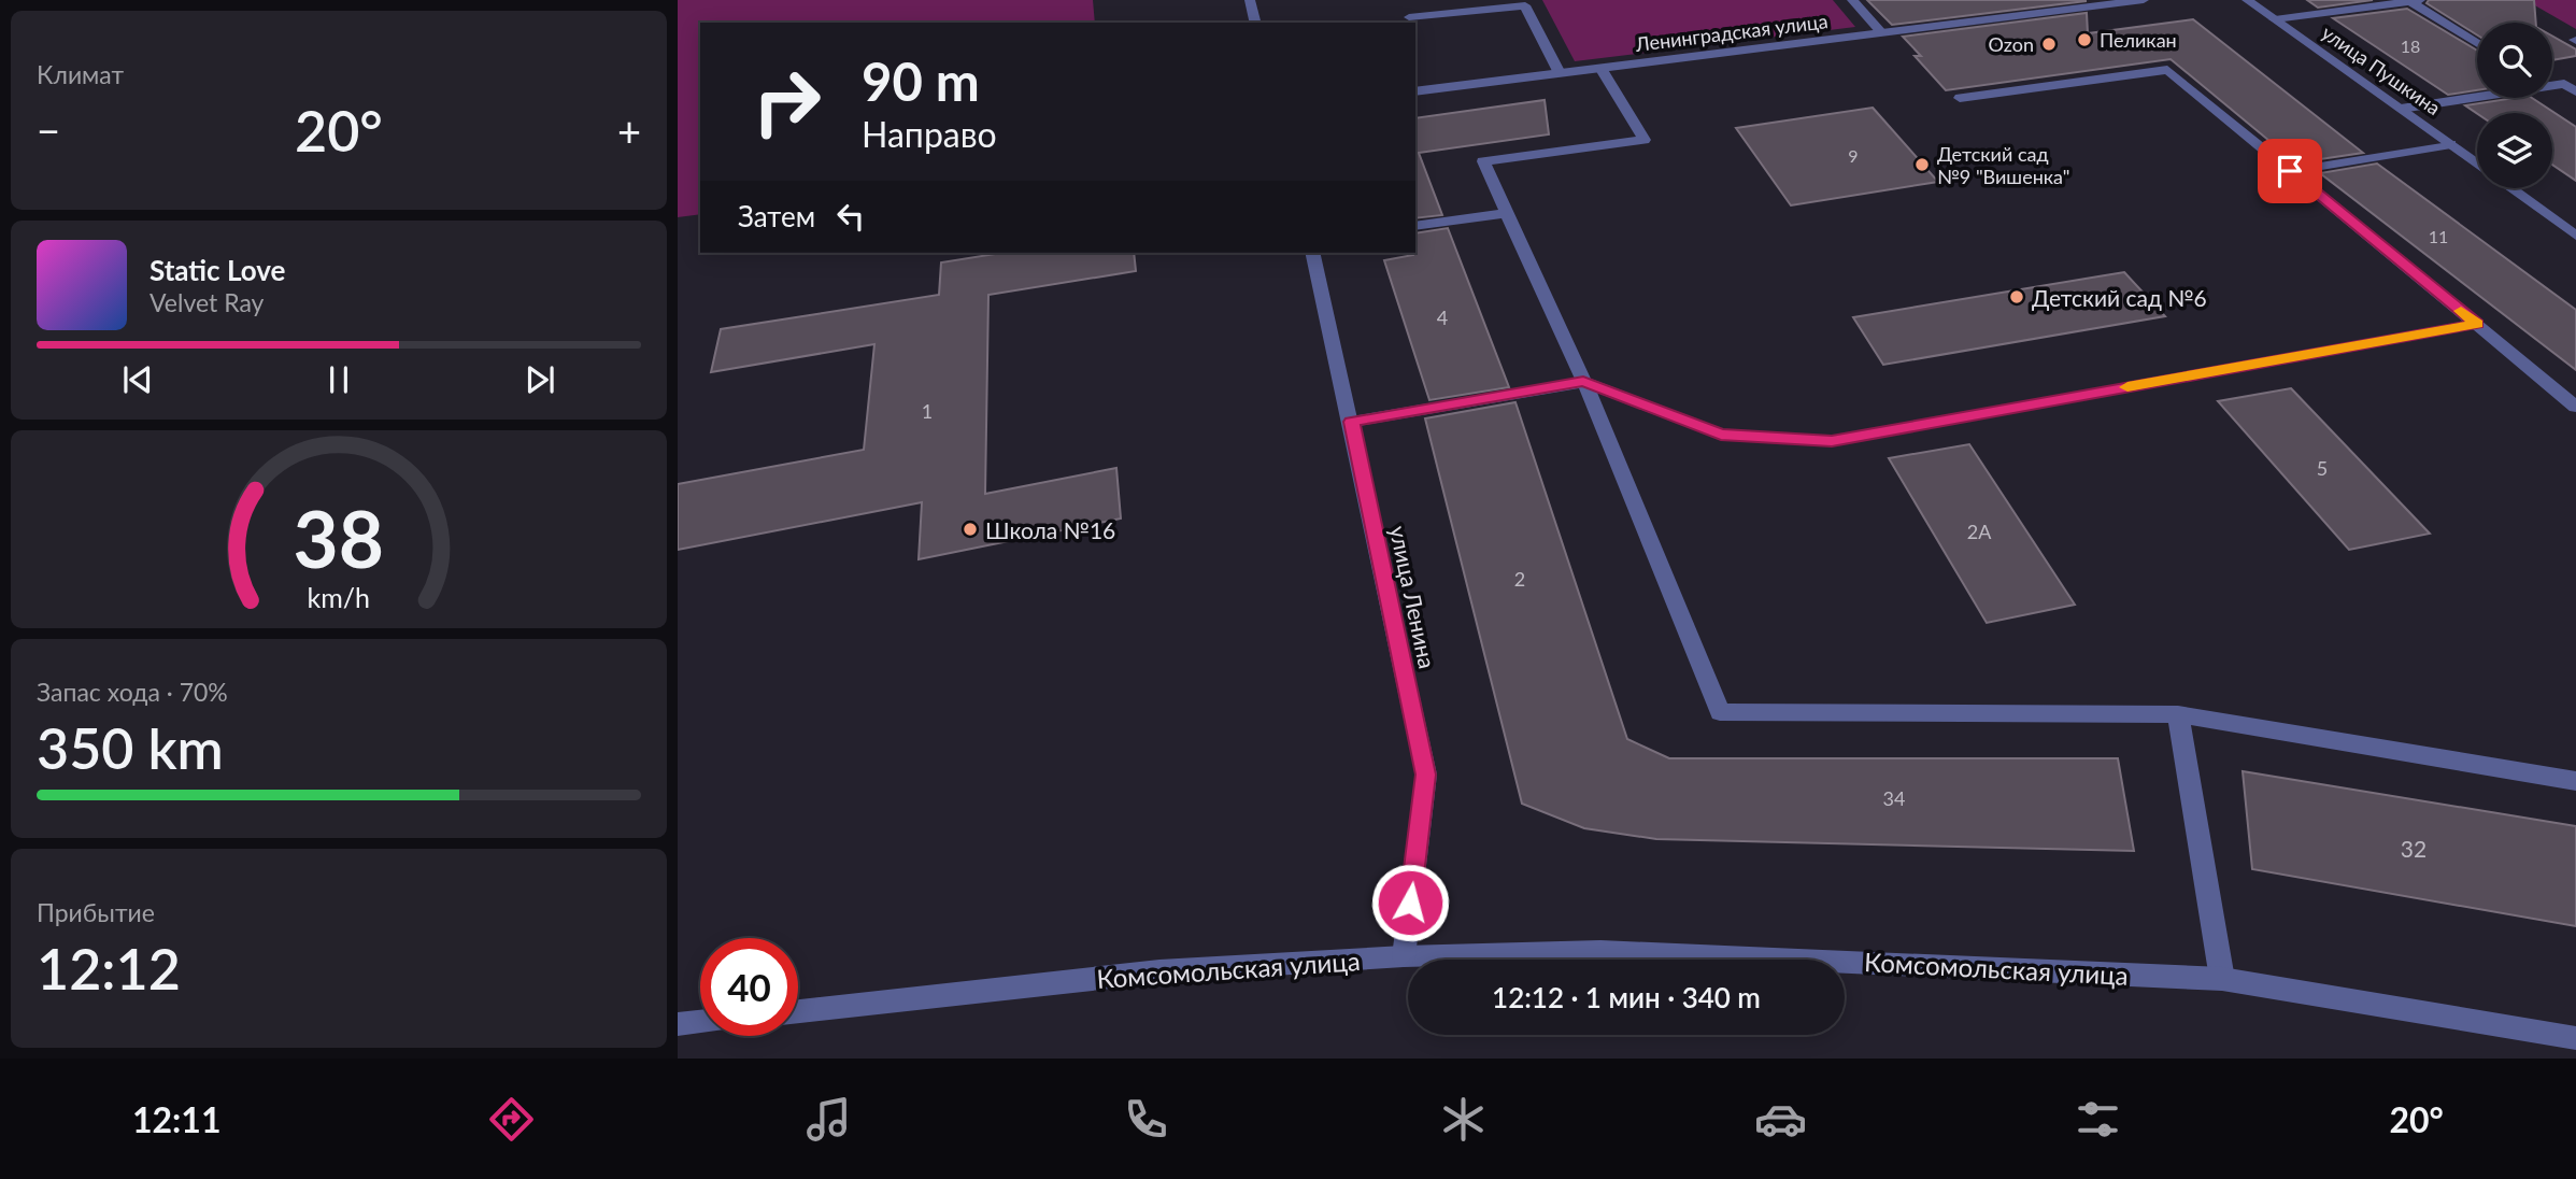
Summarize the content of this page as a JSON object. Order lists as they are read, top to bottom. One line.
{"streets":{"street":["Ленинградская улица","улица Пушкина","улица Ленина","Комсомольская улица"]},"crossings":[["улица Ленина","Комсомольская улица"]],"places":["Пеликан","Ozon","Детский сад №9 \"Вишенка\"","Детский сад №6","Школа №16"],"house_numbers":["18","9","11","4","1","5","2А","2","34","32"],"page":{"tile":["Климат",["Запас хода · 70%","350 km"],["Прибытие","12:12"]],"turn":["90 m","Направо"],"heat":["−","20°","+"],"then":"Затем","song":["Static Love","Velvet Ray"],"limit":"40","trip":"12:12 · 1 мин · 340 m","tabs":["12:11","20°"],"gauge":["38","km/h"]}}
